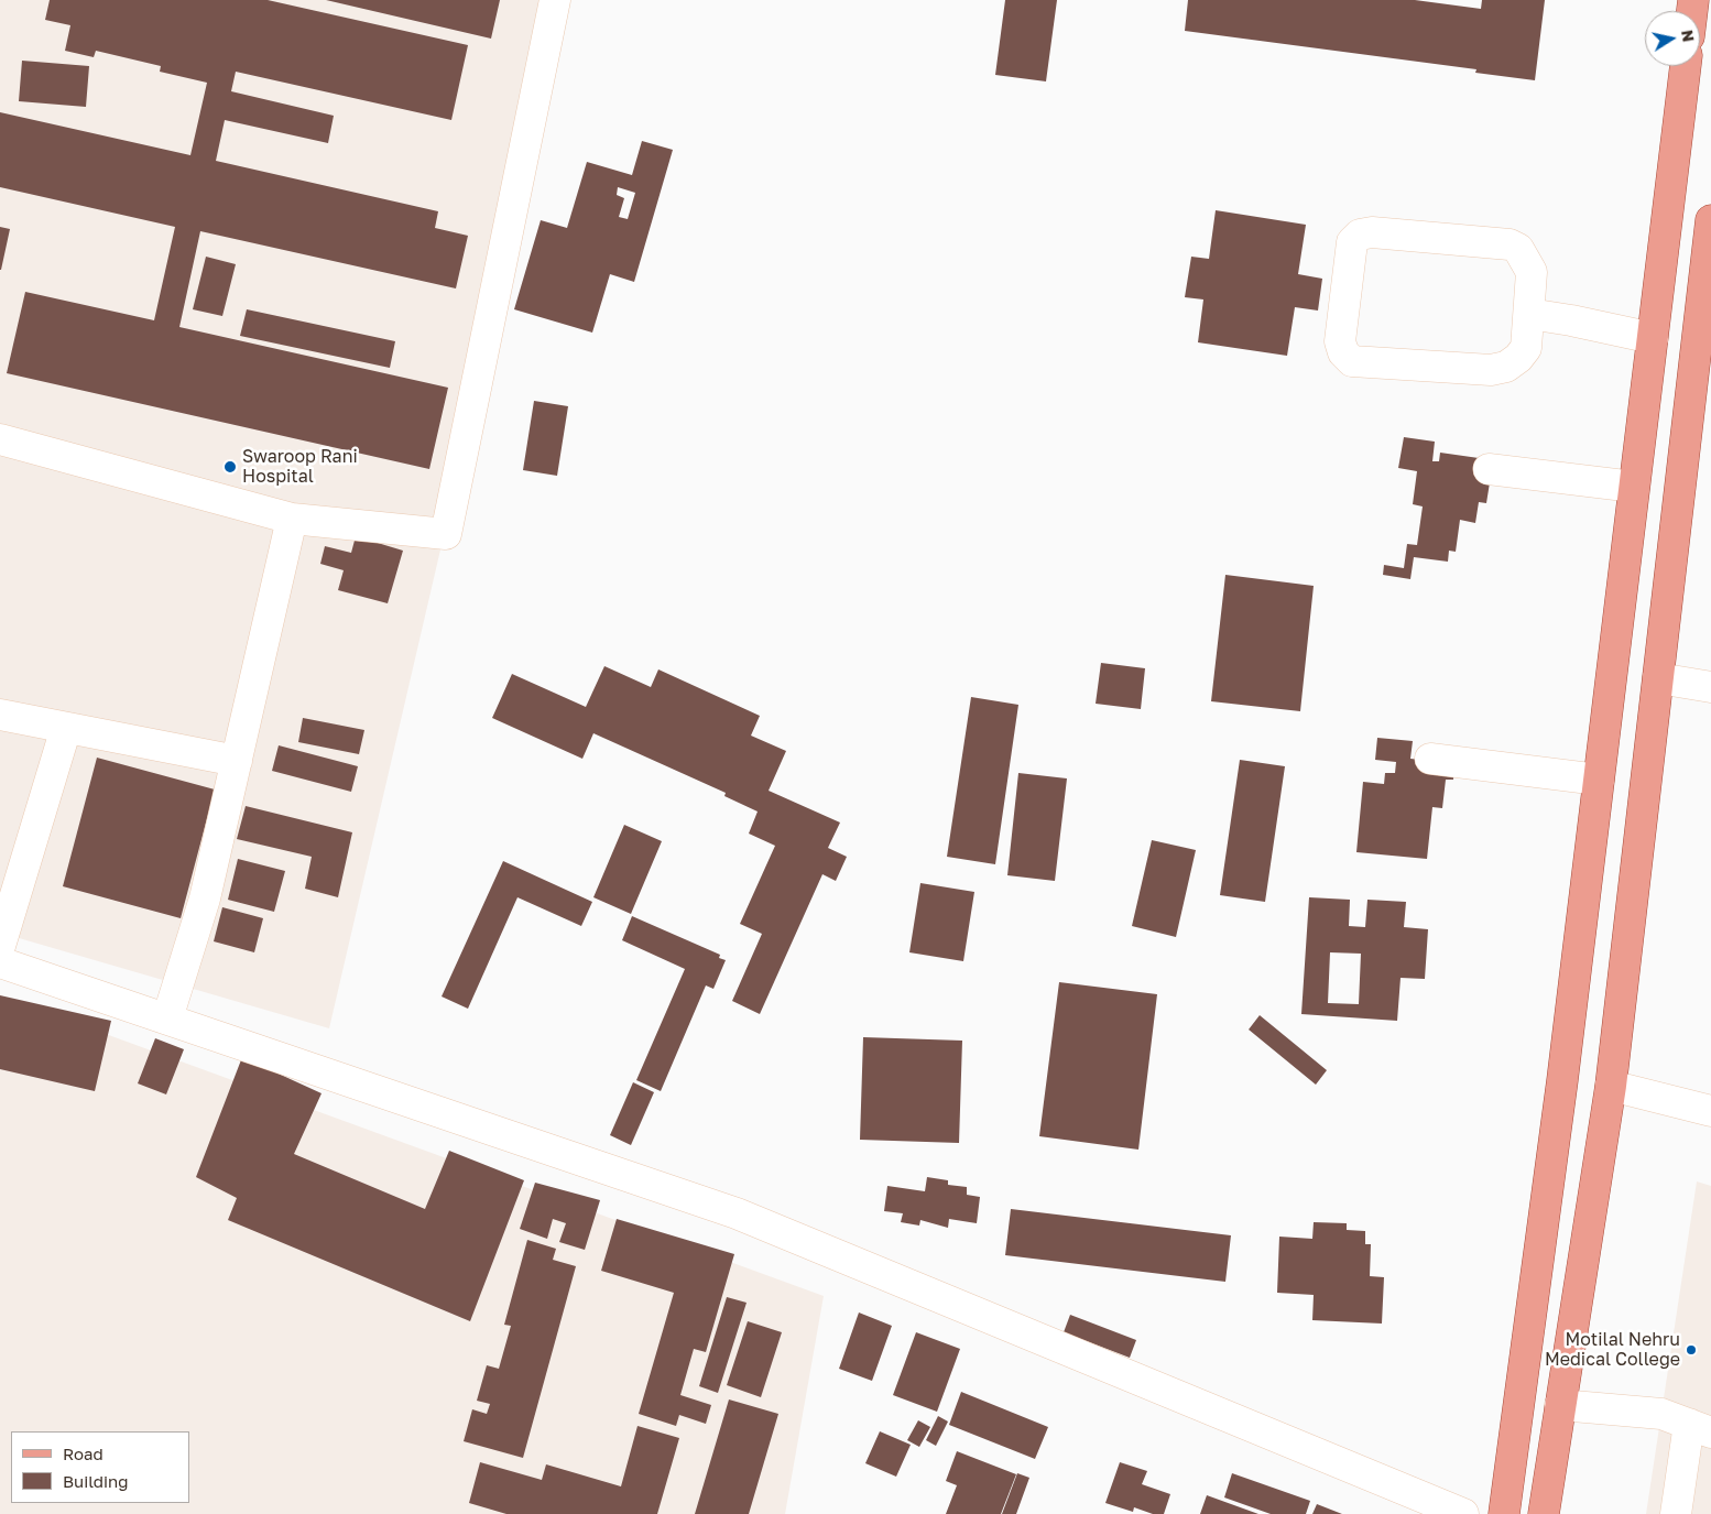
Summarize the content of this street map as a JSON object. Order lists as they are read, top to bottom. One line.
{"places":["Swaroop Rani Hospital","Motilal Nehru Medical College"],"legend":["Road","Building"],"north":"right"}
